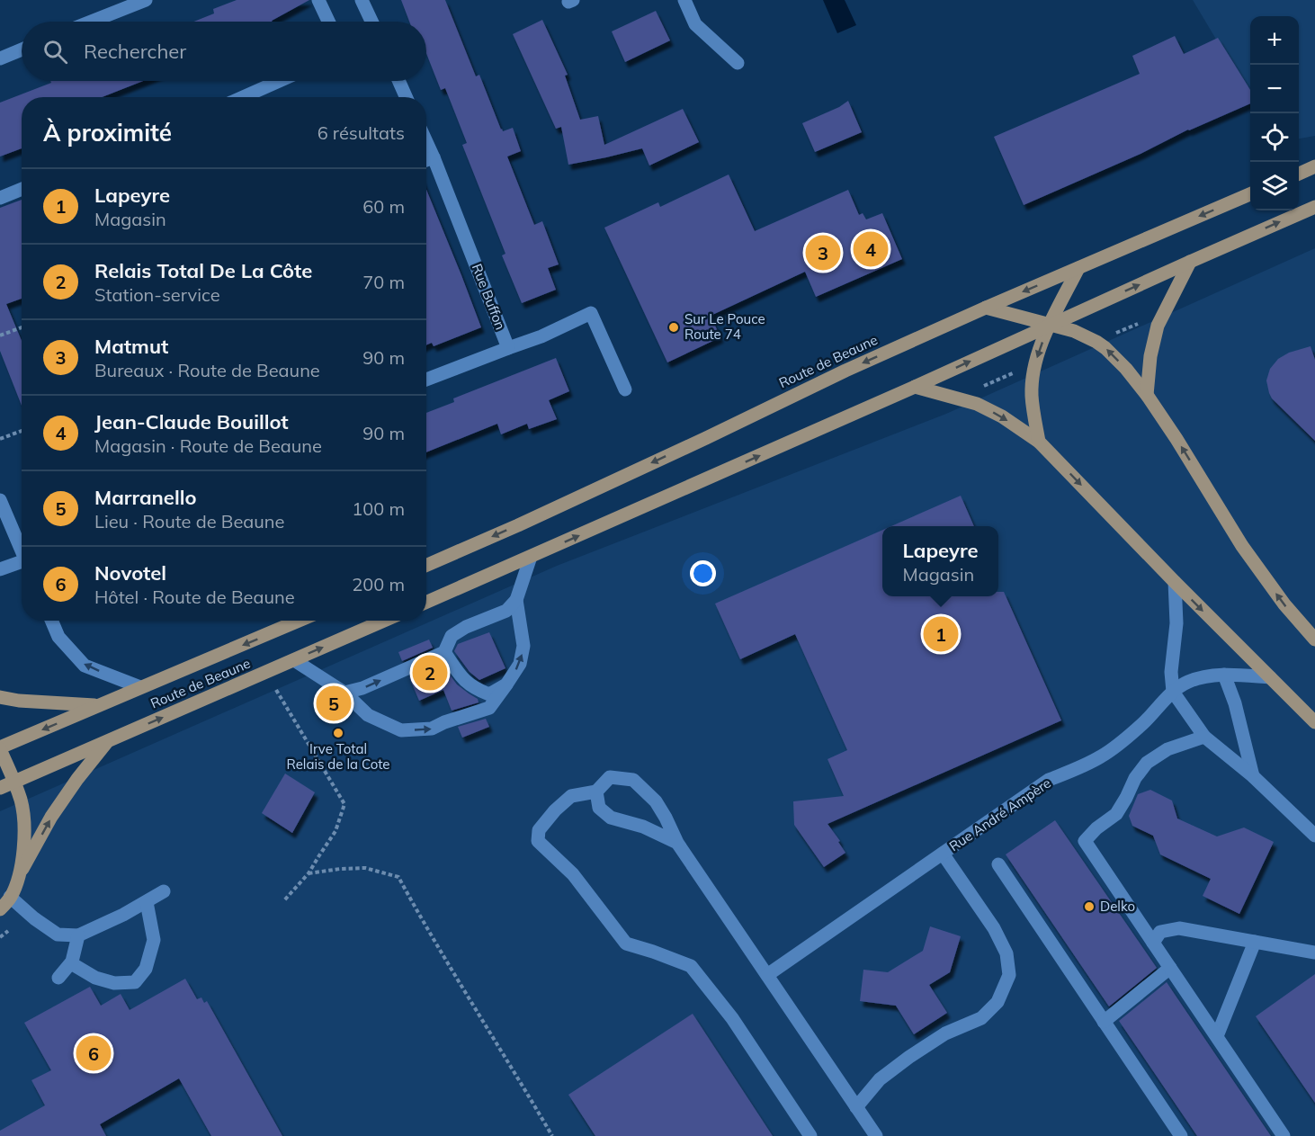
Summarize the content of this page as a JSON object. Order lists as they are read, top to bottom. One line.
{"streets":{"main road":["Route de Beaune"],"street":["Rue Buffon","Rue André Ampère"]},"places":["Sur Le Pouce Route 74","Irve Total Relais de la Cote","Delko"],"page":{"map_buttons":["+","−"],"search":"Rechercher","heading":["À proximité","6 résultats"],"list":[{"mark":"1","name":"Lapeyre","note":"Magasin","value":"60 m"},{"mark":"2","name":"Relais Total De La Côte","note":"Station-service","value":"70 m"},{"mark":"3","name":"Matmut","note":"Bureaux · Route de Beaune","value":"90 m"},{"mark":"4","name":"Jean-Claude Bouillot","note":"Magasin · Route de Beaune","value":"90 m"},{"mark":"5","name":"Marranello","note":"Lieu · Route de Beaune","value":"100 m"},{"mark":"6","name":"Novotel","note":"Hôtel · Route de Beaune","value":"200 m"}],"pins":["4","3","1","2","5","6"],"popup":["Lapeyre","Magasin"]}}
